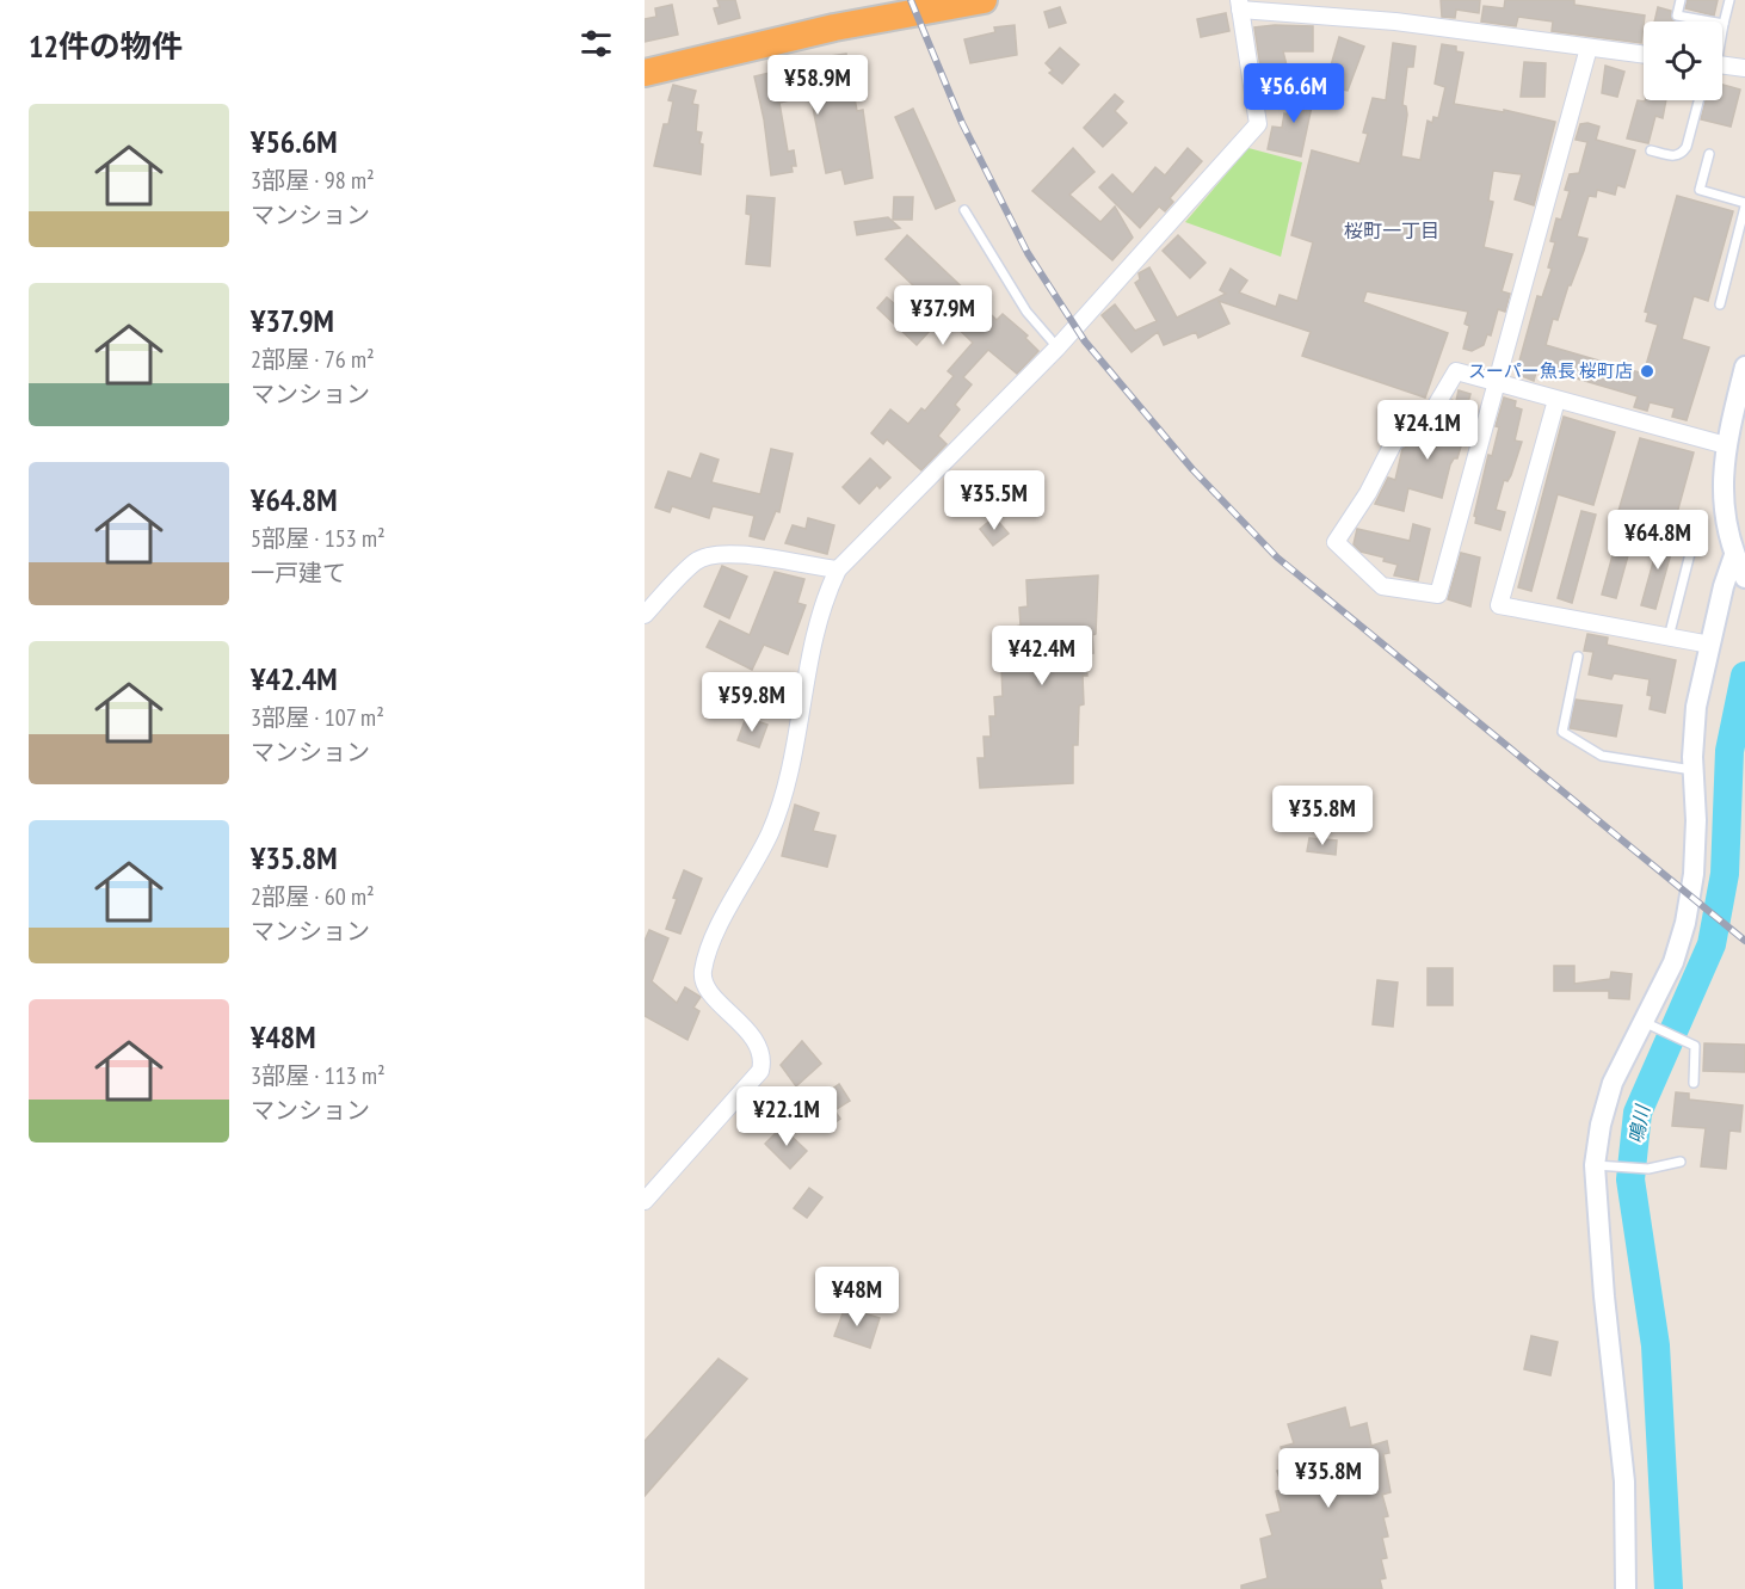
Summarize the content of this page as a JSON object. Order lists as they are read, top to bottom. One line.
{"districts":["桜町一丁目"],"water":["鳴川"],"places":["スーパー魚長 桜町店"],"page":{"heading":"12件の物件","price":["¥58.9M","¥56.6M","¥37.9M","¥24.1M","¥35.5M","¥64.8M","¥42.4M","¥59.8M","¥35.8M","¥22.1M","¥48M","¥35.8M"],"list":[{"name":"¥56.6M","note":"3部屋 · 98 m² · マンション"},{"name":"¥37.9M","note":"2部屋 · 76 m² · マンション"},{"name":"¥64.8M","note":"5部屋 · 153 m² · 一戸建て"},{"name":"¥42.4M","note":"3部屋 · 107 m² · マンション"},{"name":"¥35.8M","note":"2部屋 · 60 m² · マンション"},{"name":"¥48M","note":"3部屋 · 113 m² · マンション"}]}}
